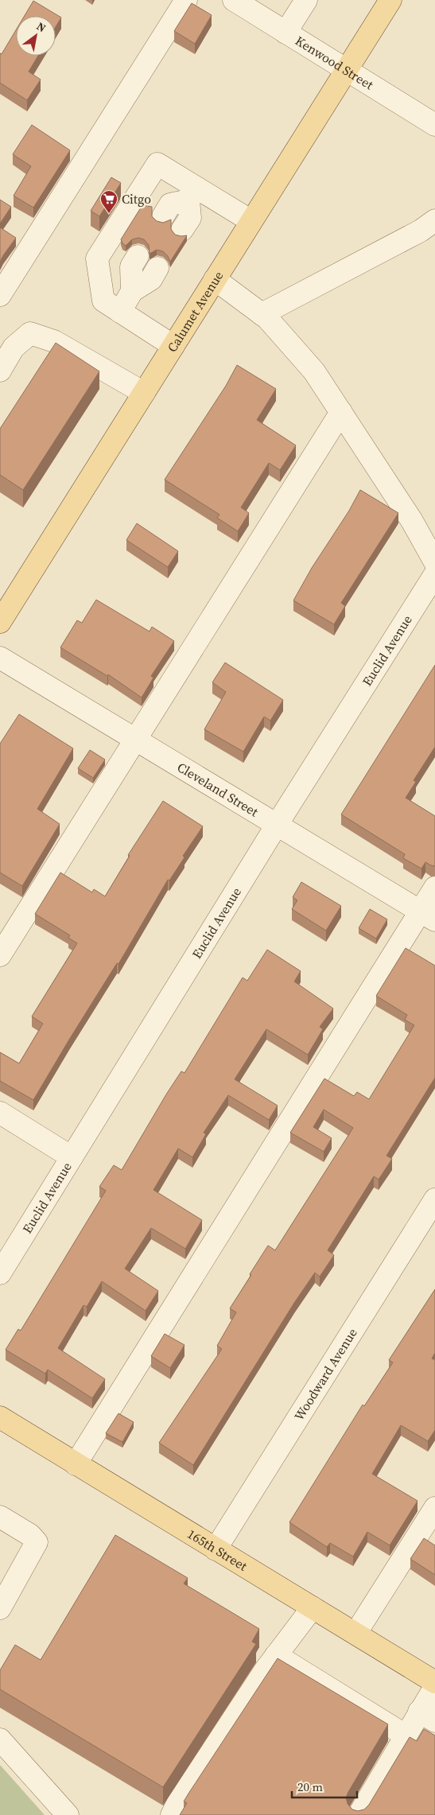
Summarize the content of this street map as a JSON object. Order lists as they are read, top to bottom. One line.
{"streets":{"main road":["Calumet Avenue","165th Street"],"street":["Kenwood Street","Euclid Avenue","Cleveland Street","Woodward Avenue"]},"crossings":[["Kenwood Street","Calumet Avenue"],["Euclid Avenue","Cleveland Street"],["Woodward Avenue","165th Street"]],"places":{"supermarket":["Citgo"]},"scale_bar":"20 m","north":"top right"}
